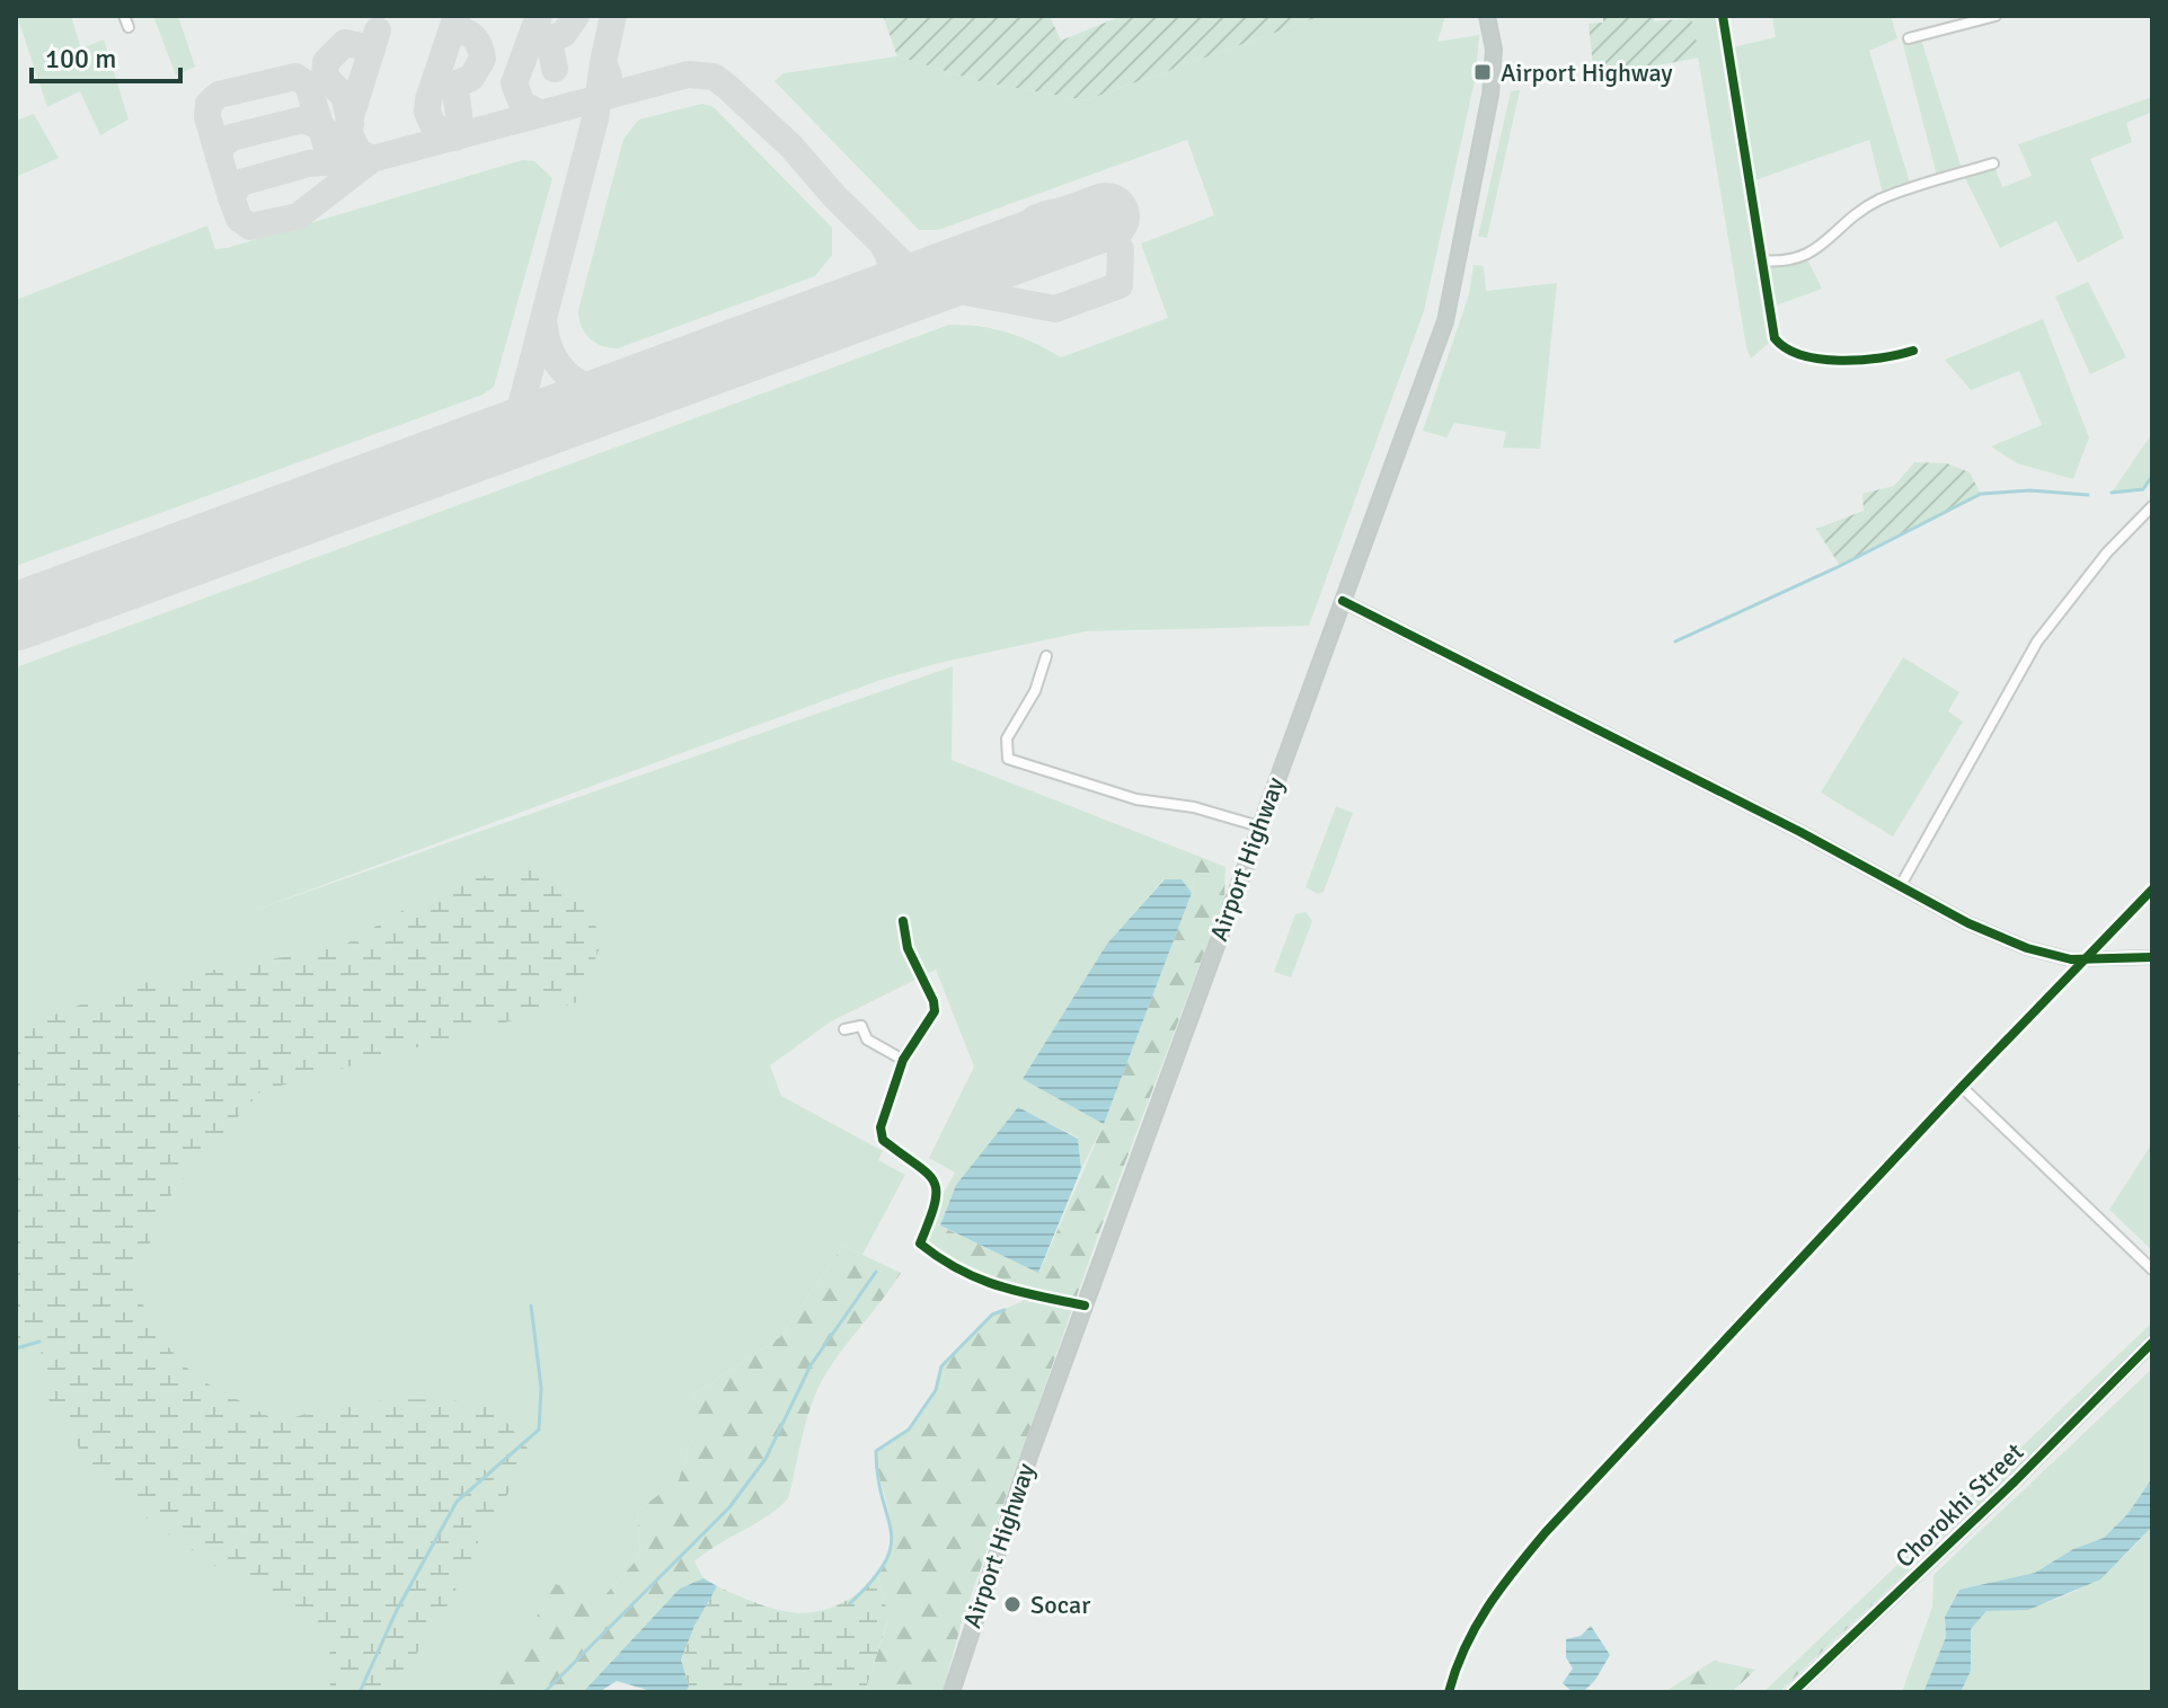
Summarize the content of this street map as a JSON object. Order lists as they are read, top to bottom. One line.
{"streets":{"highway":["Airport Highway"],"street":["Chorokhi Street"]},"places":{"transit":["Airport Highway"],"other":["Socar"]},"scale_bar":"100 m"}
